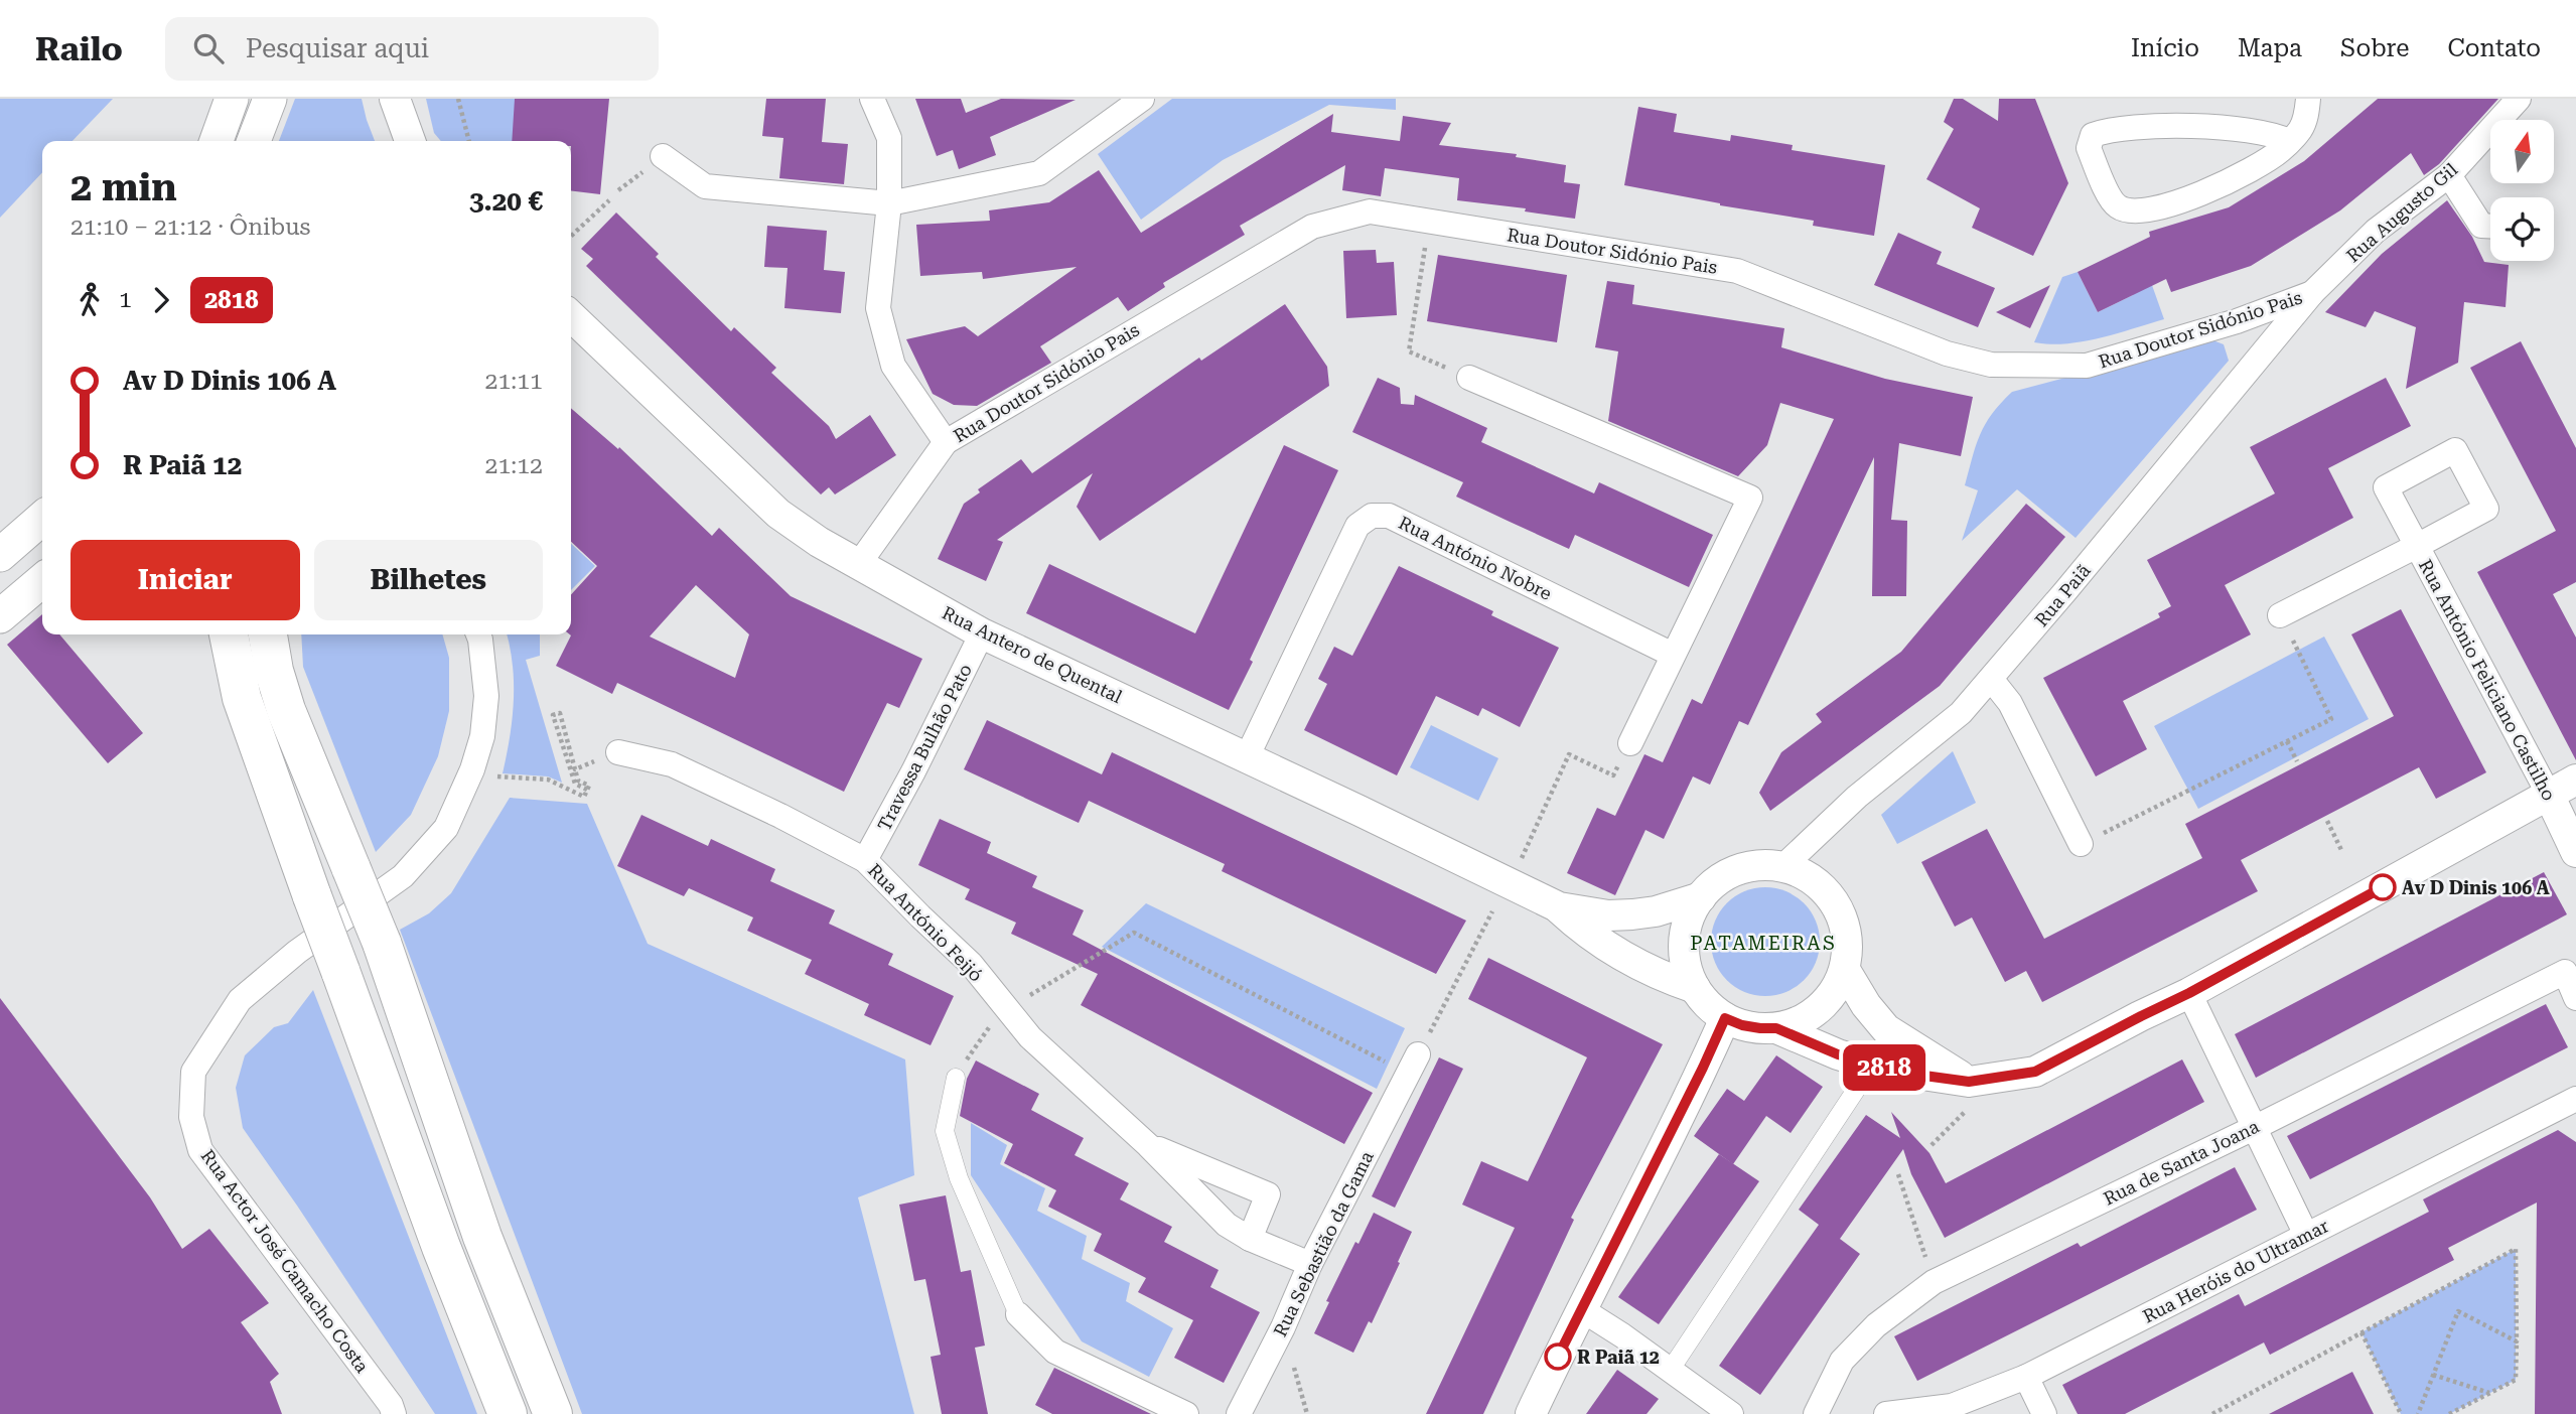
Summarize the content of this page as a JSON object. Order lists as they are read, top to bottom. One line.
{"streets":{"street":["Rua Augusto Gil","Rua Doutor Sidónio Pais","Rua António Nobre","Rua Paiã","Rua Antero de Quental","Rua António Feliciano Castilho","Travessa Bulhão Pato","Rua António Feijó","Rua de Santa Joana","Rua Sebastião da Gama","Rua Actor José Camacho Costa","Rua Heróis do Ultramar"]},"crossings":[["Rua Augusto Gil","Rua Doutor Sidónio Pais"],["Rua Augusto Gil","Rua Paiã"],["Rua Doutor Sidónio Pais","Rua Paiã"],["Rua Doutor Sidónio Pais","Rua Antero de Quental"],["Rua António Nobre","Rua Antero de Quental"],["Rua Paiã","Rua Antero de Quental"],["Rua Antero de Quental","Travessa Bulhão Pato"],["Travessa Bulhão Pato","Rua António Feijó"],["Rua António Feijó","Rua Sebastião da Gama"]],"districts":["PATAMEIRAS"],"places":["Av D Dinis 106 A","R Paiã 12"],"lines":["bus line 2818"],"north":"top","page":{"header":"Railo","search":"Pesquisar aqui","nav":["Início","Mapa","Sobre","Contato"],"on_map":"2818","heading":["2 min","21:10 – 21:12 · Ônibus","3.20 €"],"legs":["1","2818"],"list":[{"name":"Av D Dinis 106 A","value":"21:11"},{"name":"R Paiã 12","value":"21:12"}],"buttons":["Iniciar","Bilhetes"]}}
